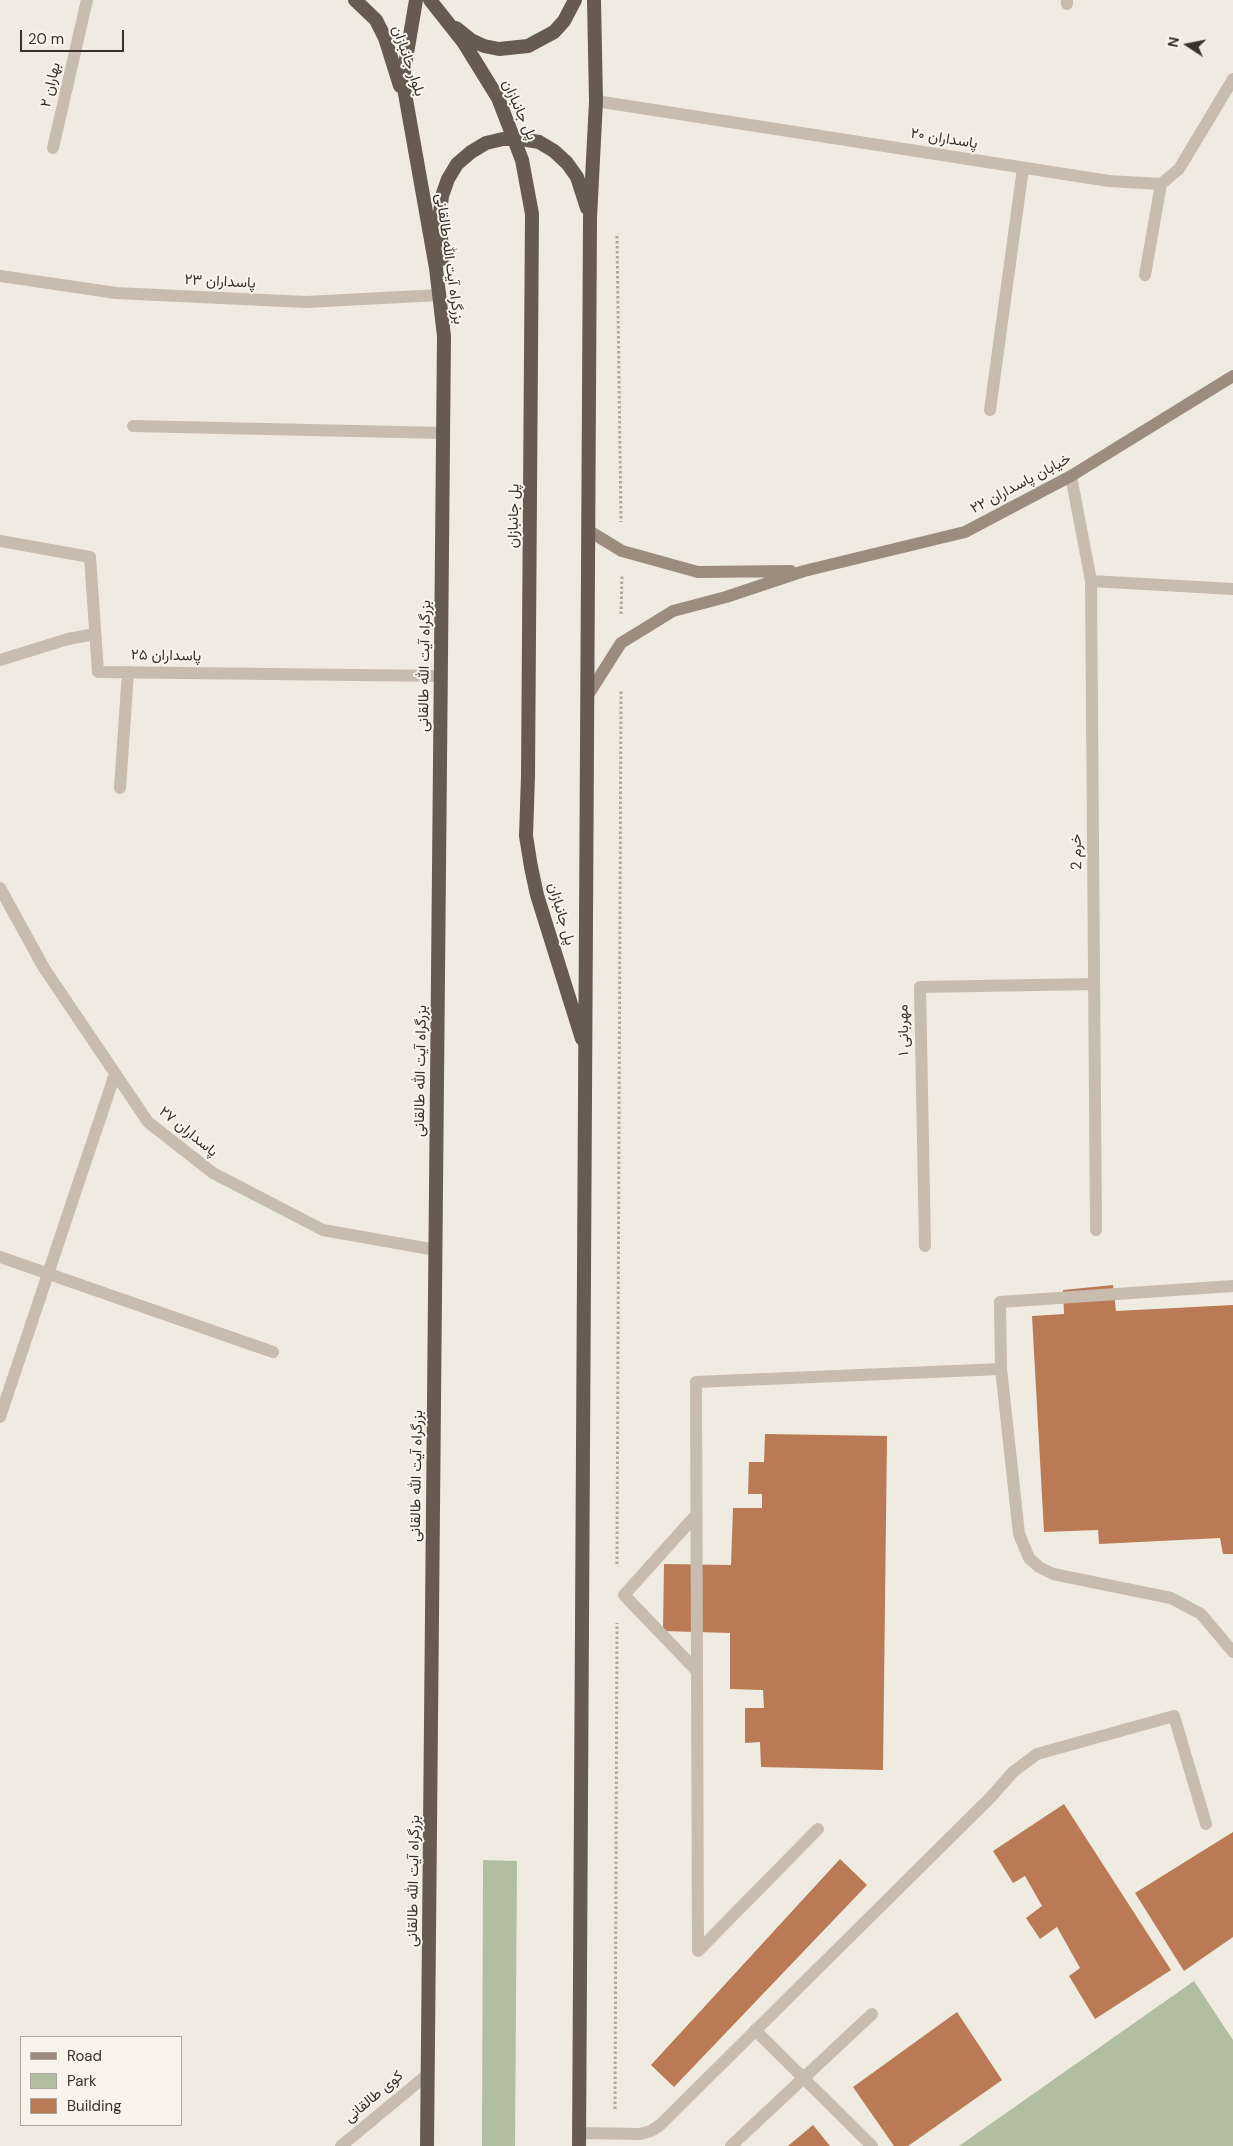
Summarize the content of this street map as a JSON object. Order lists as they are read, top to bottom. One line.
{"streets":{"highway":["بلوار جانبازان","پل جانبازان","بزرگراه آیت الله طالقانی"],"main road":["خیابان پاسداران ۲۲"],"street":["بهاران ۲","پاسداران ۲۰","پاسداران ۲۳","پاسداران ۲۵","خرم 2","مهربانی ۱","پاسداران ۲۷","کوی طالقانی"]},"crossings":[["بلوار جانبازان","بزرگراه آیت الله طالقانی"],["بزرگراه آیت الله طالقانی","پاسداران ۲۳"],["بزرگراه آیت الله طالقانی","پاسداران ۲۵"],["بزرگراه آیت الله طالقانی","پاسداران ۲۷"],["بزرگراه آیت الله طالقانی","کوی طالقانی"],["خیابان پاسداران ۲۲","خرم 2"],["خرم 2","مهربانی ۱"]],"legend":["Road","Park","Building"],"scale_bar":"20 m","north":"left"}
